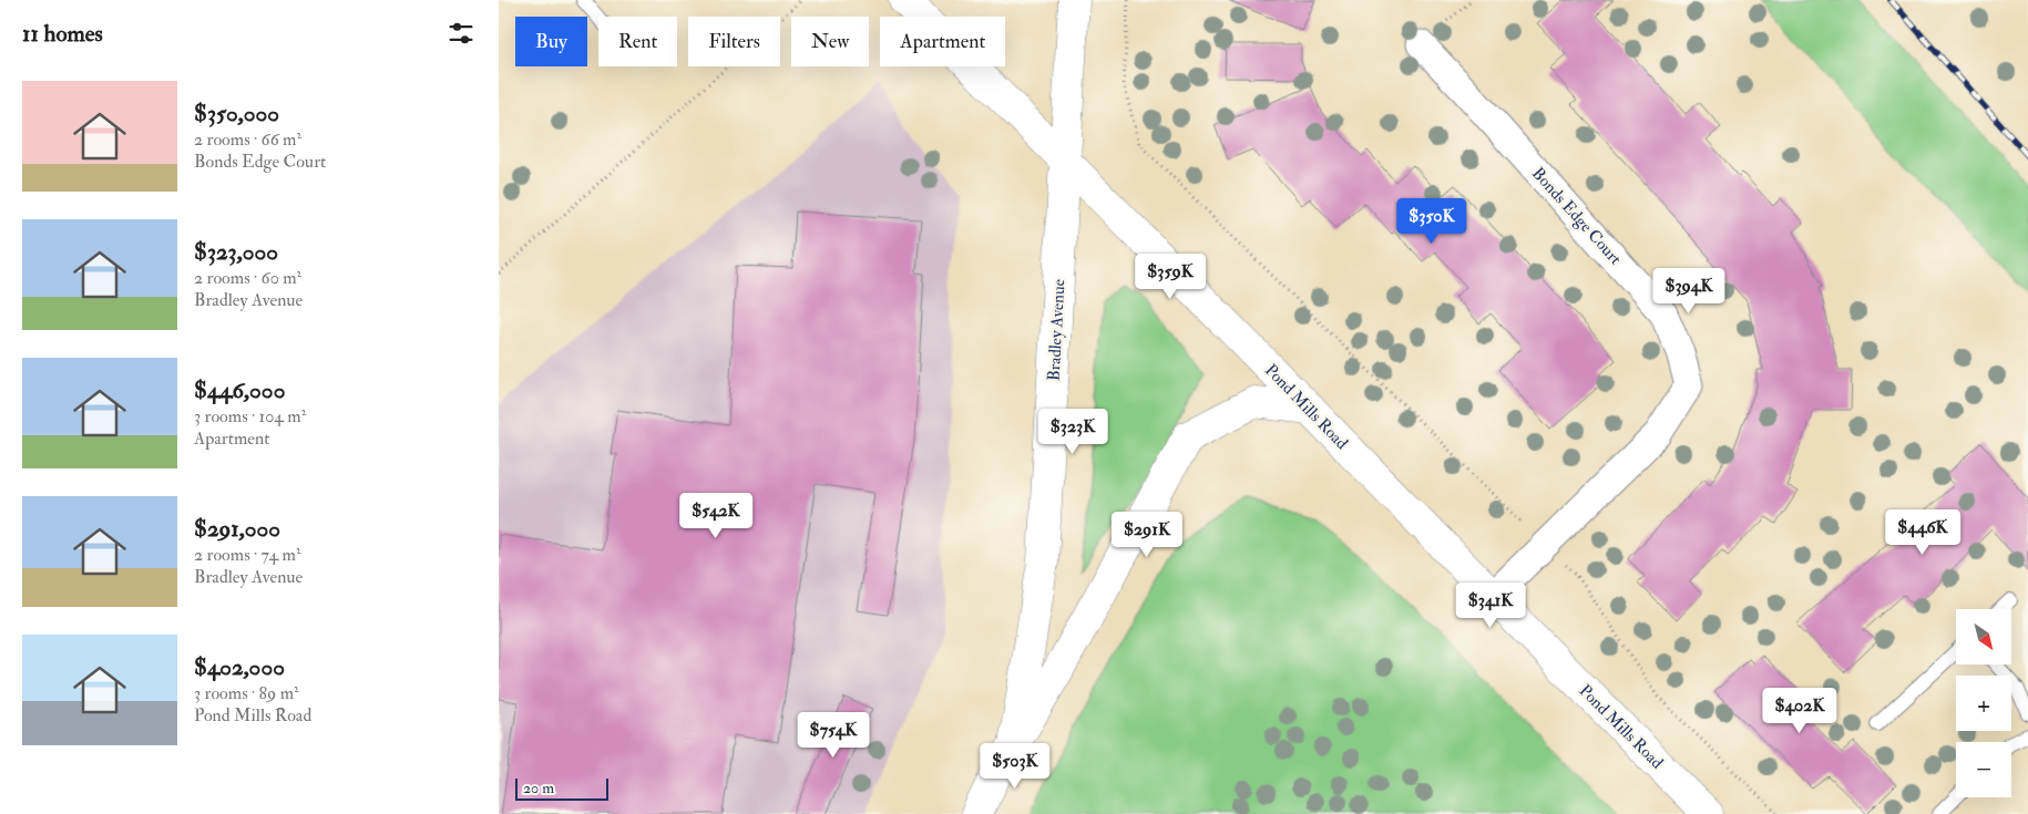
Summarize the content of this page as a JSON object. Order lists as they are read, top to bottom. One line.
{"streets":{"main road":["Bradley Avenue","Pond Mills Road"],"street":["Bonds Edge Court"]},"crossings":[["Bonds Edge Court","Pond Mills Road"],["Bradley Avenue","Pond Mills Road"]],"scale_bar":"20 m","north":"bottom right","page":{"heading":"11 homes","chip":["Buy","Rent","Filters","New","Apartment"],"list":[{"name":"$350,000","note":"2 rooms · 66 m² · Bonds Edge Court"},{"name":"$323,000","note":"2 rooms · 60 m² · Bradley Avenue"},{"name":"$446,000","note":"3 rooms · 104 m² · Apartment"},{"name":"$291,000","note":"2 rooms · 74 m² · Bradley Avenue"},{"name":"$402,000","note":"3 rooms · 89 m² · Pond Mills Road"}],"price":["$350K","$359K","$394K","$323K","$542K","$446K","$291K","$341K","$402K","$754K","$503K"],"map_buttons":["+","−"],"scale":"20 m"}}
